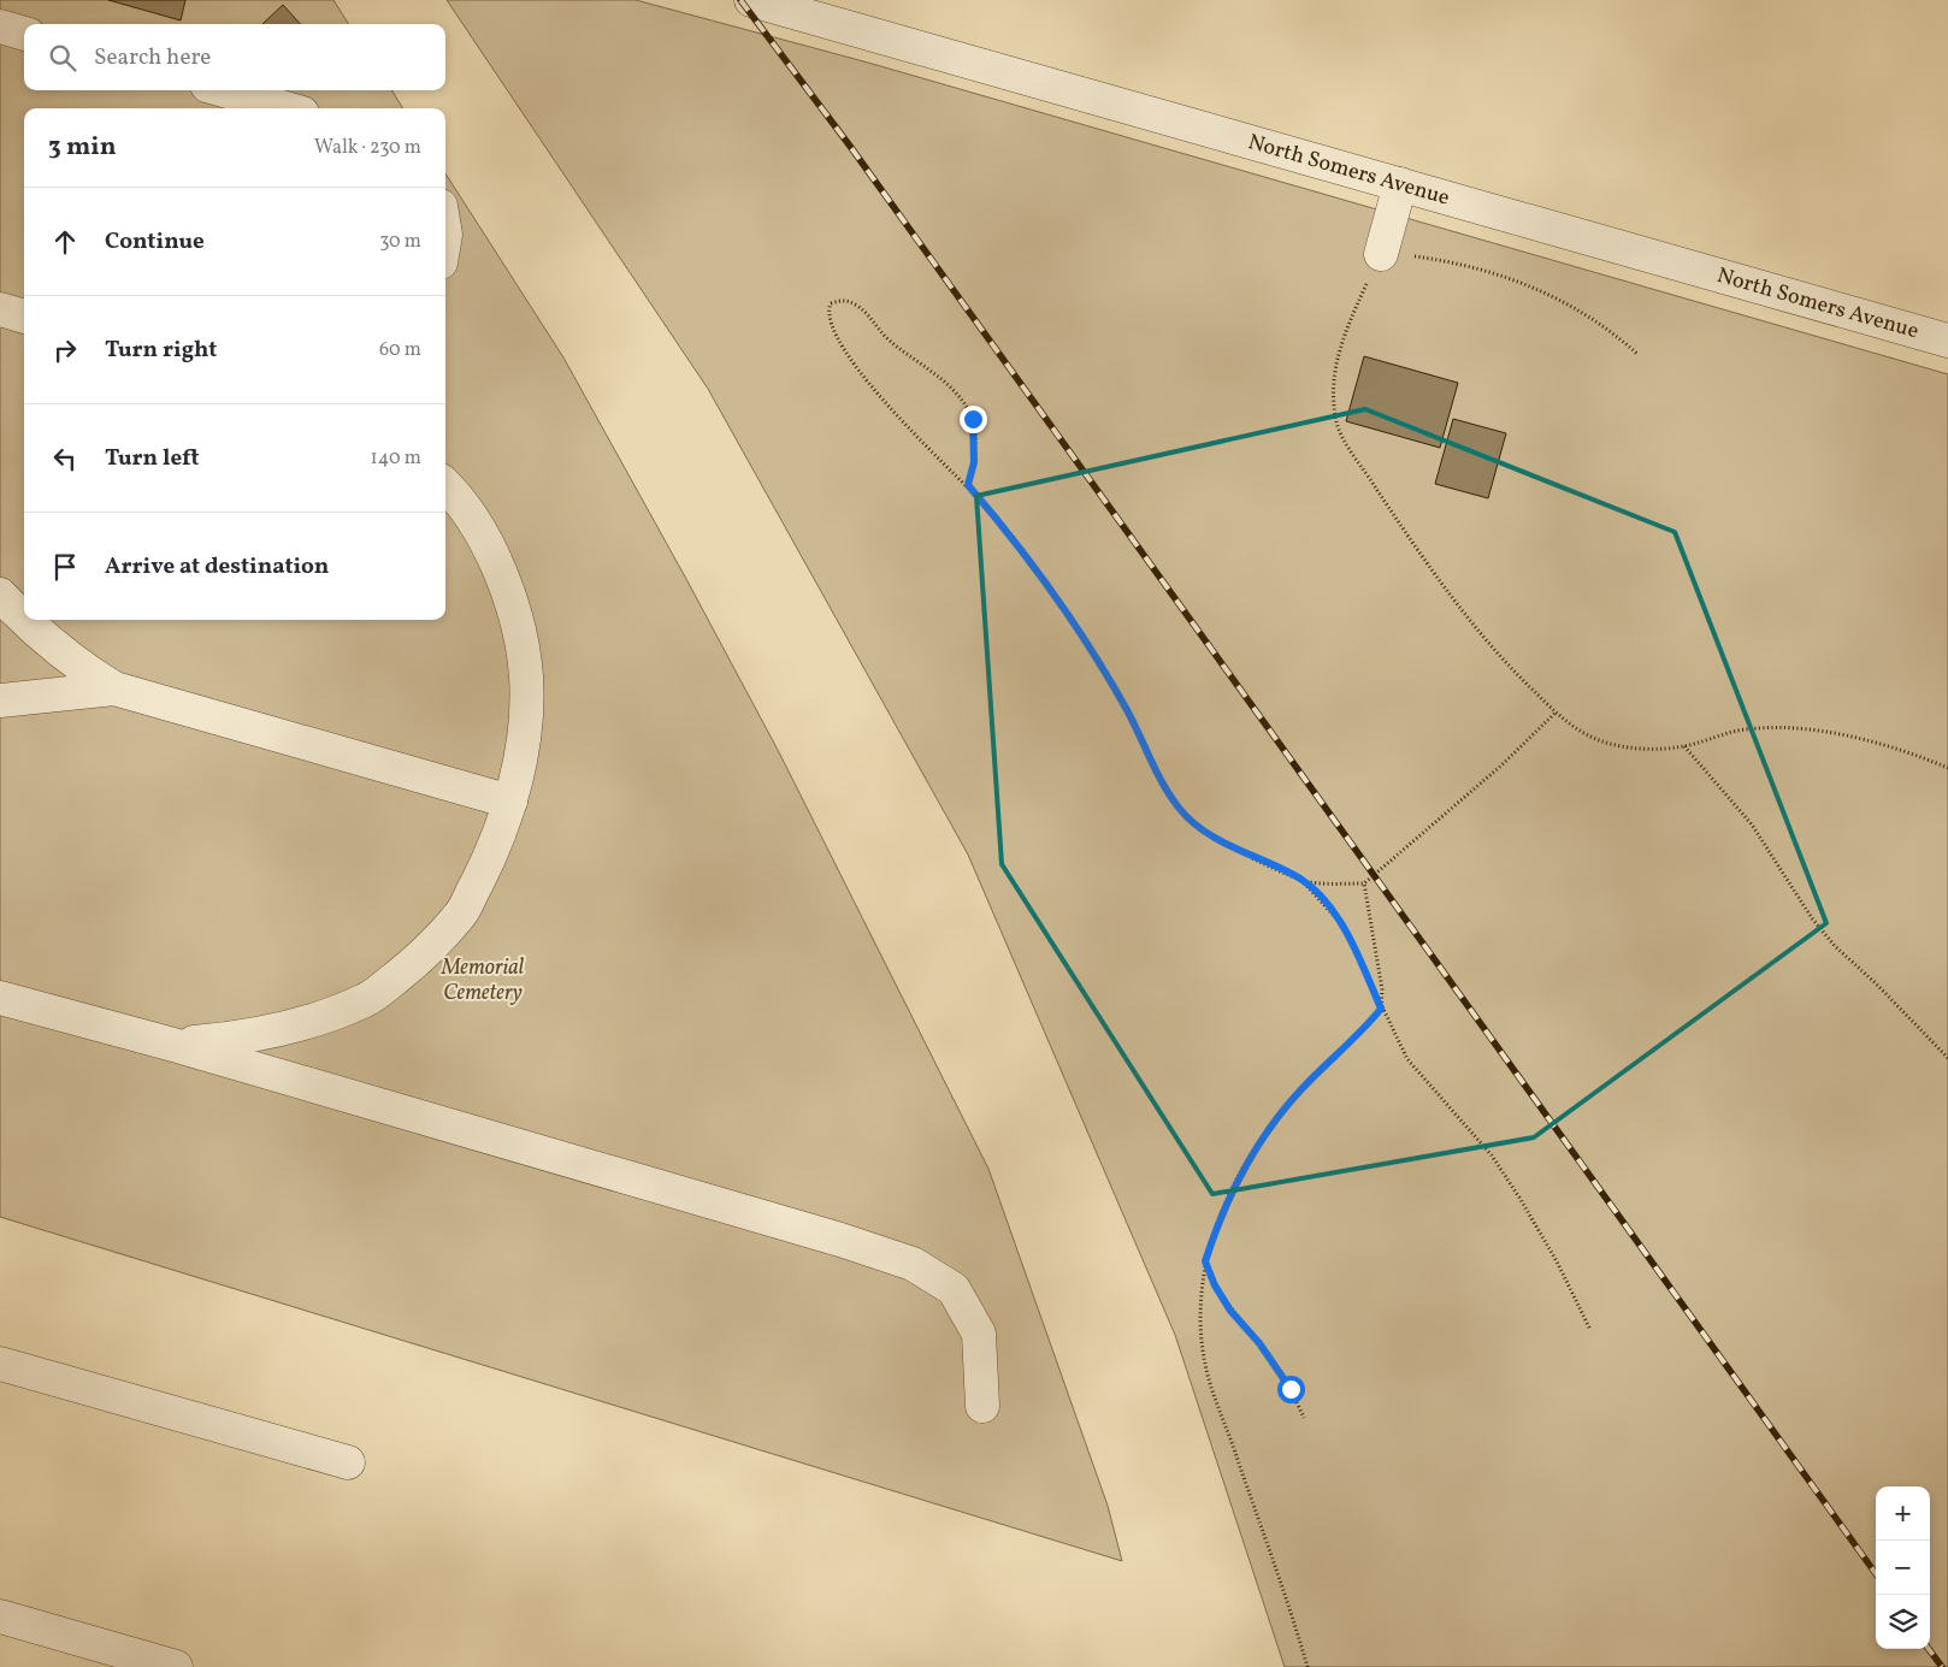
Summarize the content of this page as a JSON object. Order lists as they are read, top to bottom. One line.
{"streets":{"street":["North Somers Avenue"]},"parks":["Memorial Cemetery"],"page":{"search":"Search here","heading":["3 min","Walk · 230 m"],"list":[["Continue","30 m"],["Turn right","60 m"],["Turn left","140 m"],"Arrive at destination"],"map_buttons":["+","−"]}}
